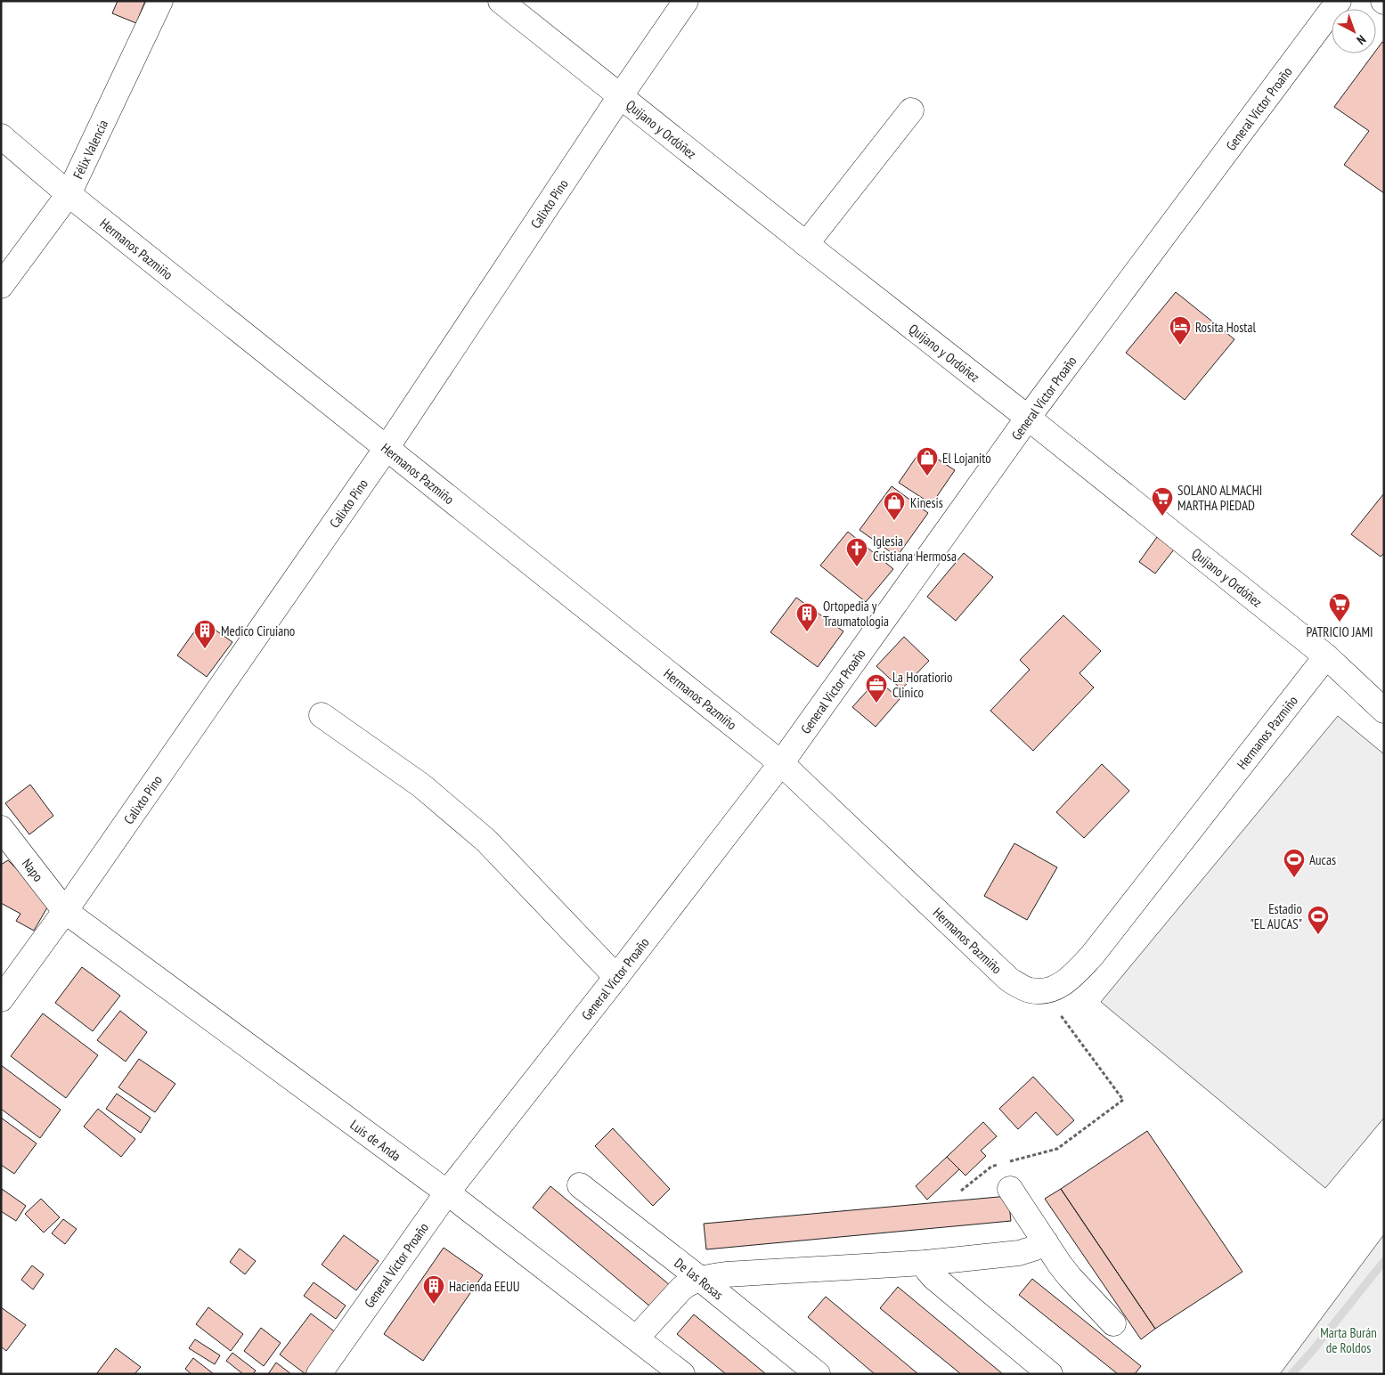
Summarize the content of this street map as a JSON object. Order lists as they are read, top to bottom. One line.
{"streets":{"street":["General Victor Proaño","Quijano y Ordóñez","Félix Valencia","Calixto Pino","Hermanos Pazmiño","Napo","Luis de Anda","De las Rosas"]},"crossings":[["General Victor Proaño","Quijano y Ordóñez"],["General Victor Proaño","Hermanos Pazmiño"],["General Victor Proaño","Luis de Anda"],["Quijano y Ordóñez","Calixto Pino"],["Quijano y Ordóñez","Hermanos Pazmiño"],["Félix Valencia","Hermanos Pazmiño"],["Calixto Pino","Hermanos Pazmiño"],["Calixto Pino","Napo"],["Calixto Pino","Luis de Anda"],["Napo","Luis de Anda"]],"parks":["Marta Burán de Roldos"],"places":{"hotel":["Rosita Hostal"],"shop":["El Lojanito","Kinesis"],"supermarket":["SOLANO ALMACHI MARTHA PIEDAD","PATRICIO JAMI"],"church":["Iglesia Cristiana Hermosa"],"building":["Ortopedia y Traumatologia","Medico Ciruiano","Hacienda EEUU"],"office":["La Horatiorio Clinico"],"sports":["Aucas","Estadio \"EL AUCAS\""]},"north":"bottom right"}
